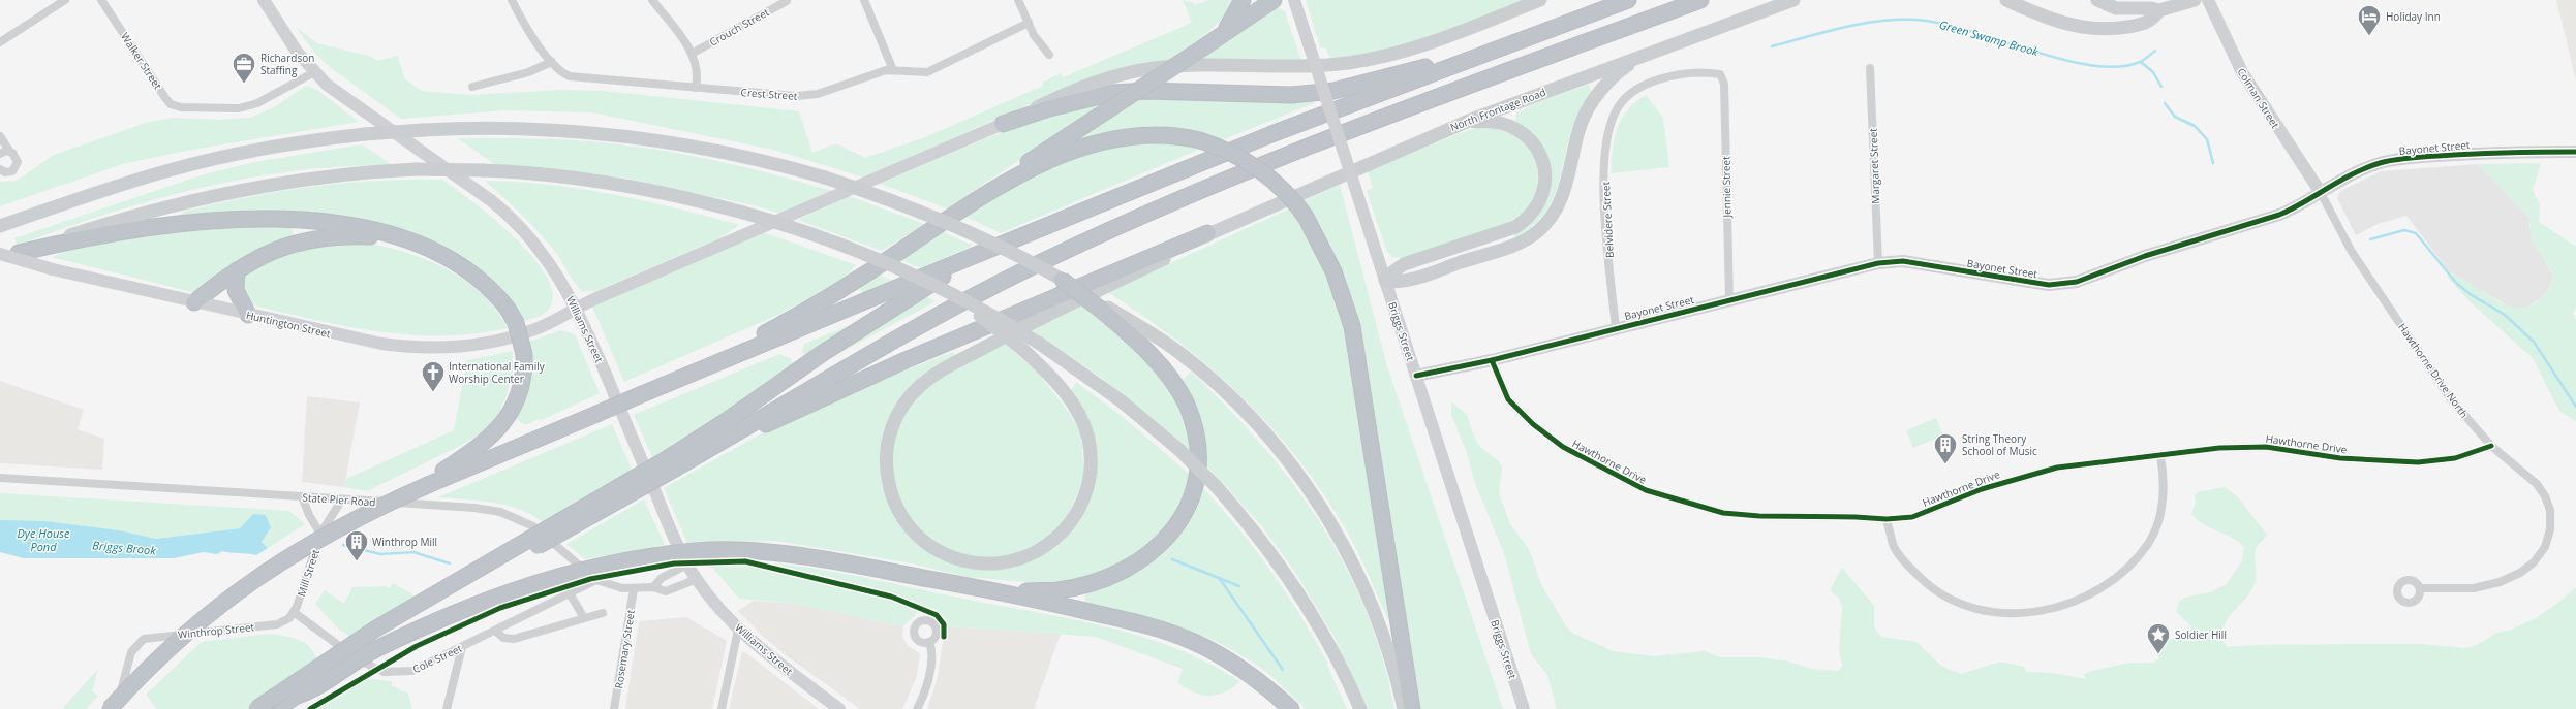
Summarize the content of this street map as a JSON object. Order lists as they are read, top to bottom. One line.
{"streets":{"main road":["Colman Street","North Frontage Road","Bayonet Street","Huntington Street","Williams Street","Briggs Street"],"street":["Crouch Street","Walker Street","Crest Street","Margaret Street","Jennie Street","Belvidere Street","Hawthorne Drive North","Hawthorne Drive","State Pier Road","Mill Street","Winthrop Street","Rosemary Street","Cole Street"]},"crossings":[["Walker Street","Williams Street"],["Colman Street","Bayonet Street"],["Colman Street","Hawthorne Drive North"],["Bayonet Street","Margaret Street"],["Bayonet Street","Jennie Street"],["Bayonet Street","Belvidere Street"],["Bayonet Street","Briggs Street"],["Bayonet Street","Hawthorne Drive North"],["Bayonet Street","Hawthorne Drive"],["Jennie Street","Belvidere Street"],["Huntington Street","Williams Street"],["Williams Street","State Pier Road"],["Hawthorne Drive North","Hawthorne Drive"],["State Pier Road","Mill Street"],["State Pier Road","Rosemary Street"],["State Pier Road","Cole Street"],["Mill Street","Winthrop Street"],["Mill Street","Cole Street"],["Winthrop Street","Cole Street"]],"water":["Green Swamp Brook","Dye House Pond","Briggs Brook"],"places":{"hotel":["Holiday Inn"],"office":["Richardson Staffing"],"church":["International Family Worship Center"],"building":["String Theory School of Music","Winthrop Mill"],"place":["Soldier Hill"]}}
